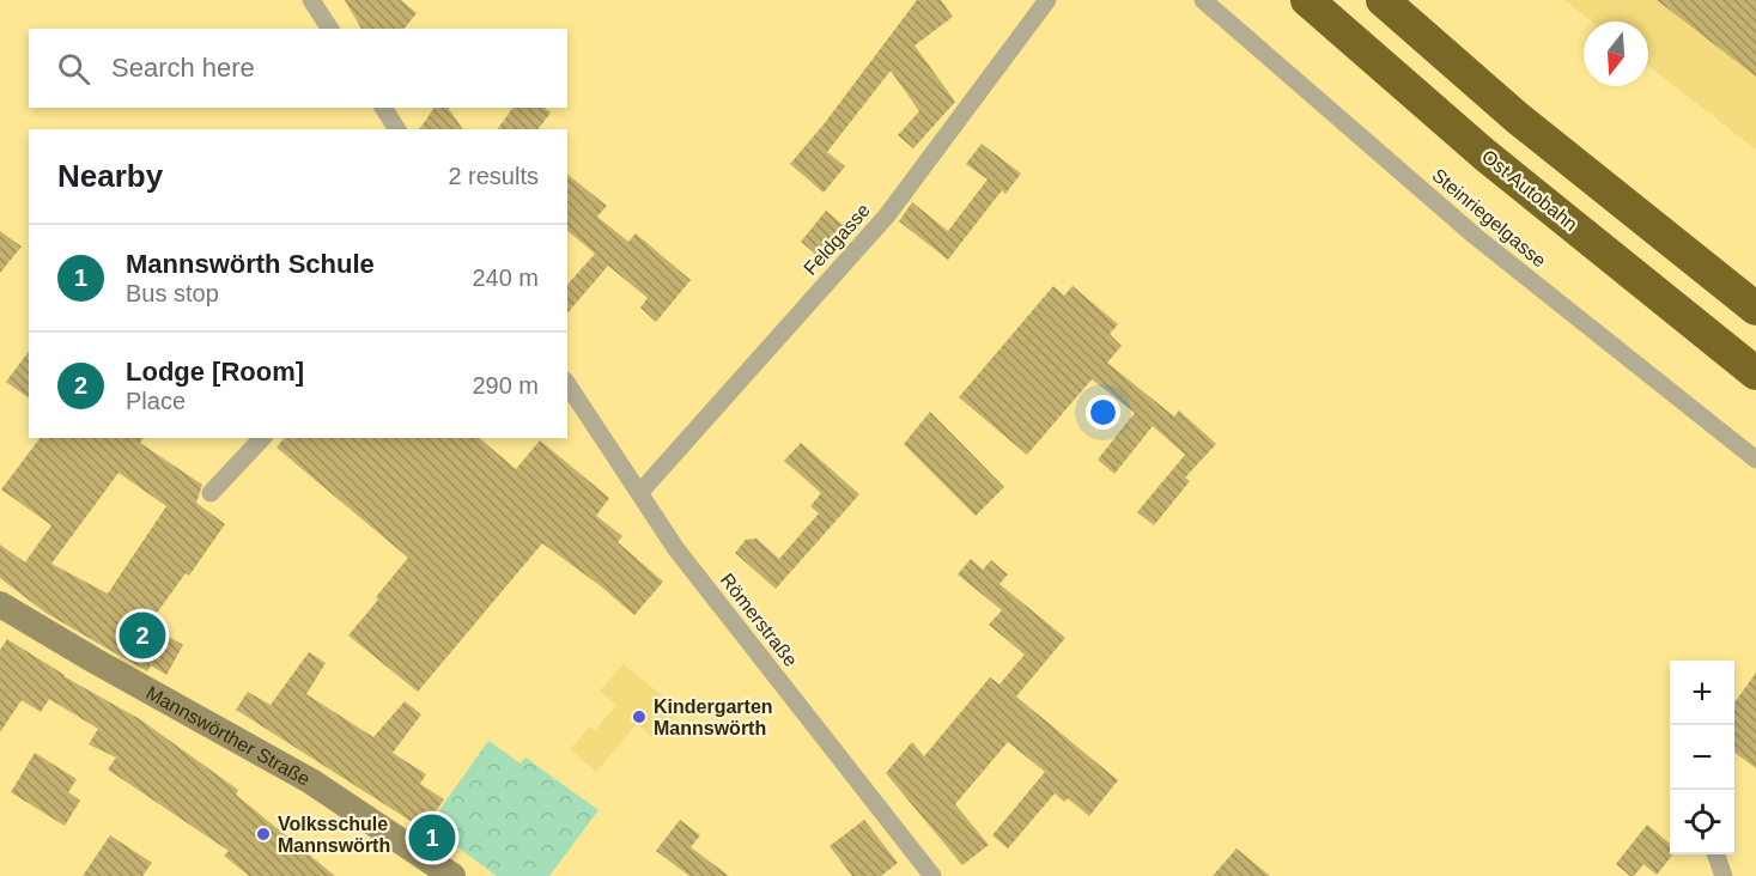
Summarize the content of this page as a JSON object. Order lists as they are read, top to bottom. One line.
{"streets":{"highway":["Ost Autobahn"],"main road":["Mannswörther Straße"],"street":["Steinriegelgasse","Feldgasse","Römerstraße"]},"crossings":[["Feldgasse","Römerstraße"]],"places":["Kindergarten Mannswörth","Volksschule Mannswörth"],"north":"bottom","page":{"search":"Search here","heading":["Nearby","2 results"],"list":[{"mark":"1","name":"Mannswörth Schule","note":"Bus stop","value":"240 m"},{"mark":"2","name":"Lodge [Room]","note":"Place","value":"290 m"}],"pins":["2","1"],"map_buttons":["+","−"]}}
